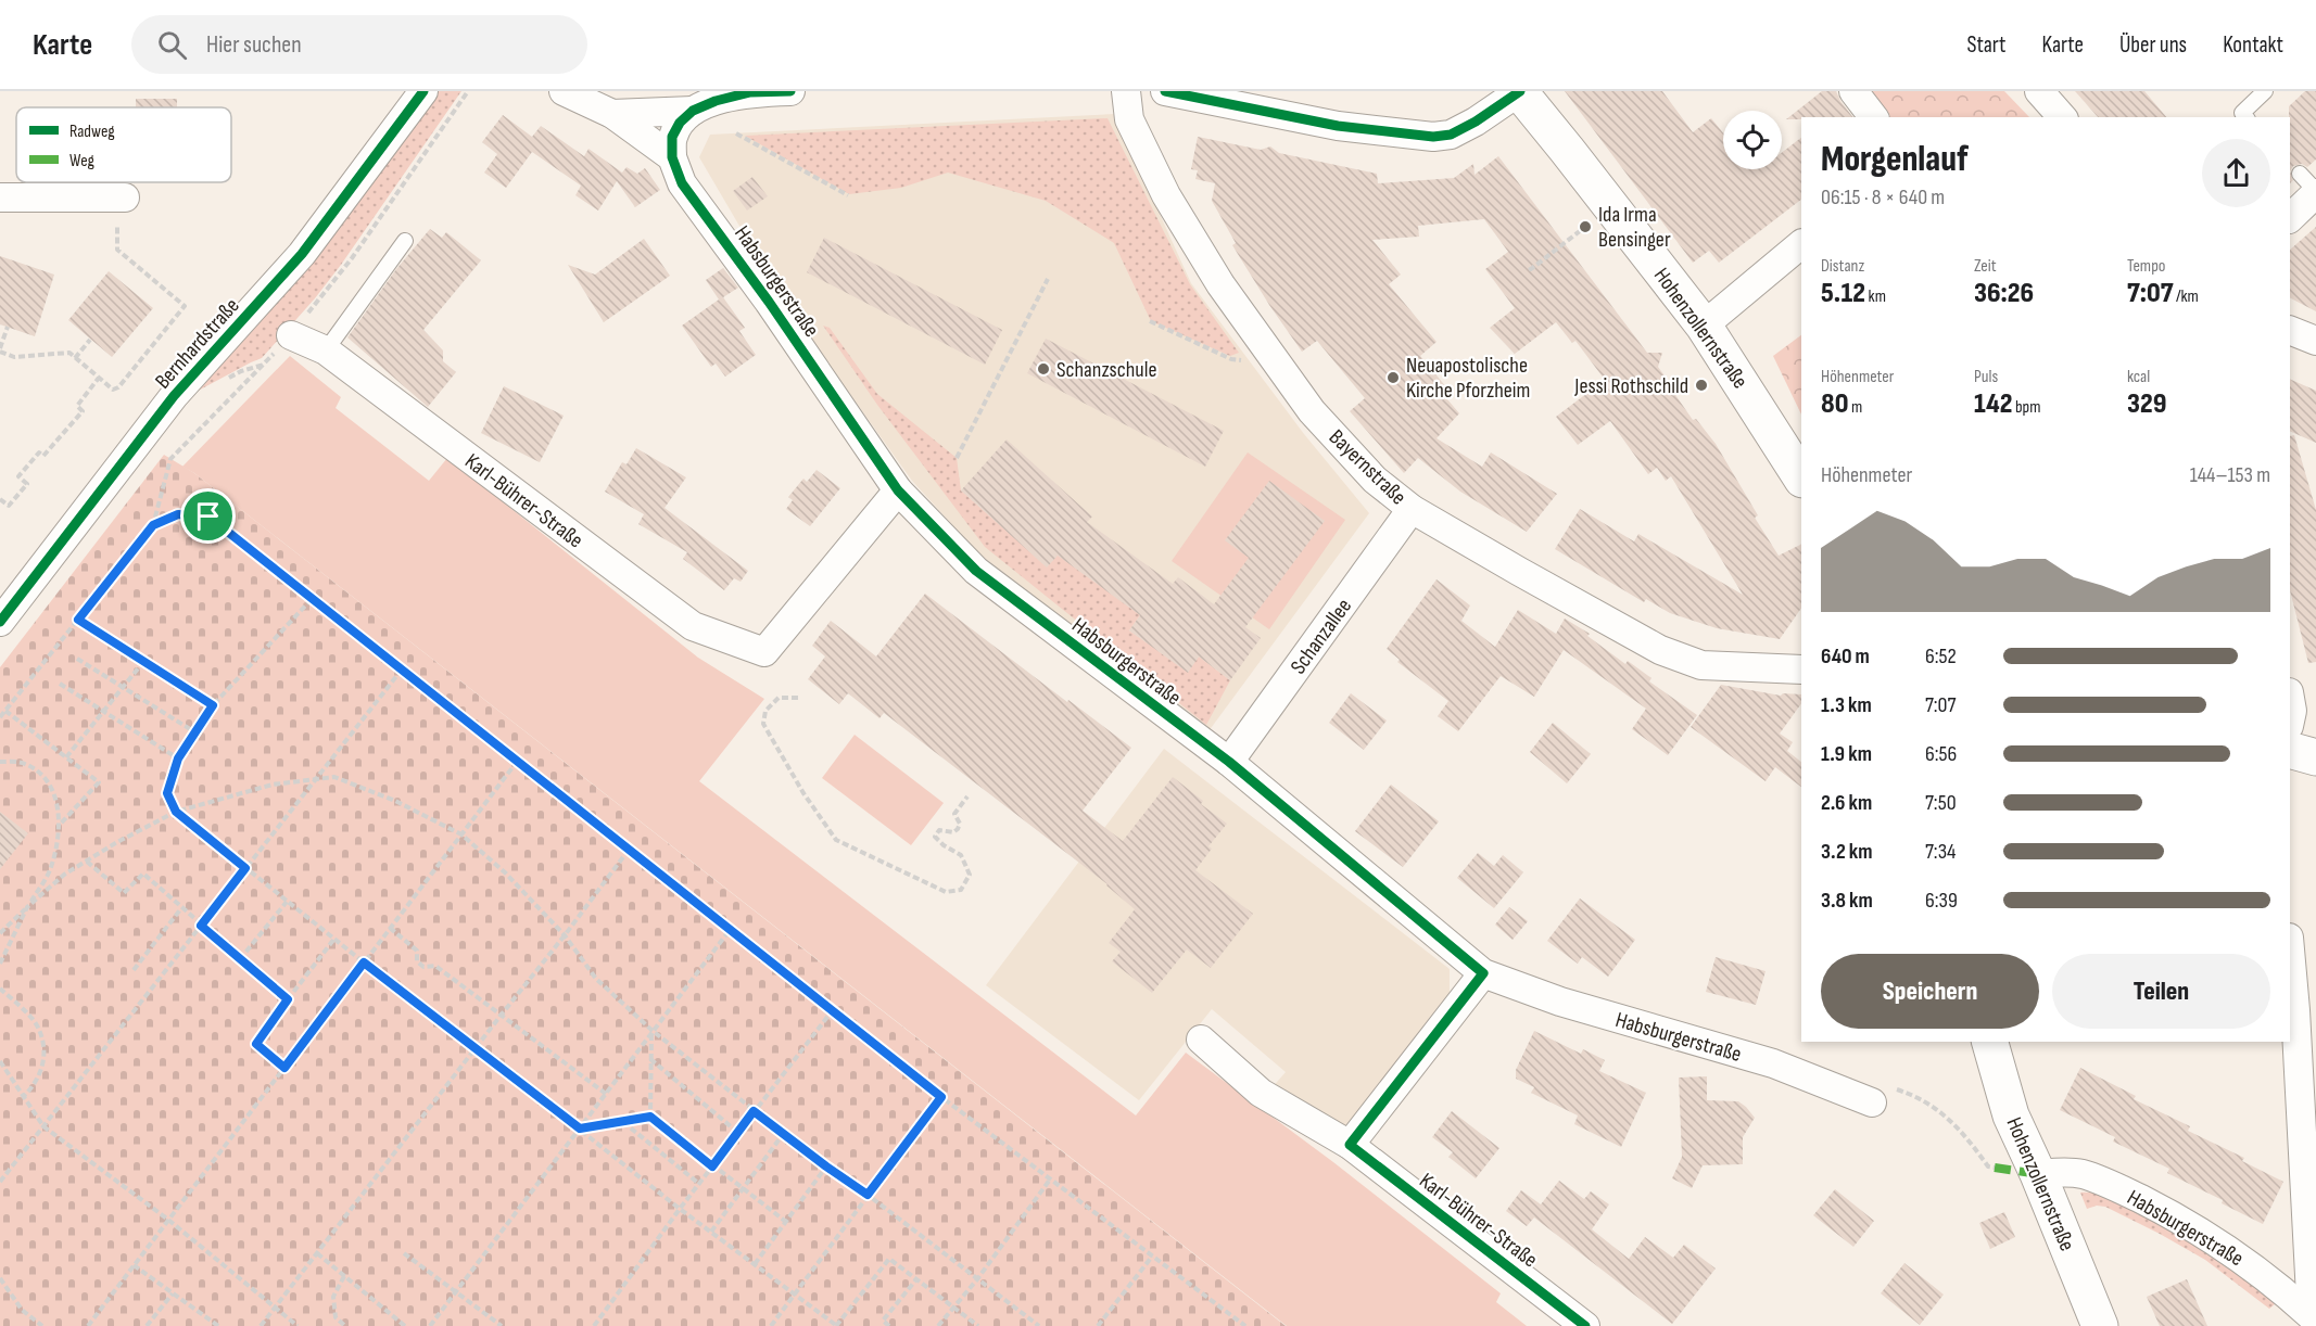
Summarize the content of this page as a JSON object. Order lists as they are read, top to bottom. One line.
{"streets":{"main road":["Hohenzollernstraße"],"street":["Habsburgerstraße","Bernhardstraße","Bayernstraße","Karl-Bührer-Straße","Schanzallee"]},"crossings":[["Habsburgerstraße","Hohenzollernstraße"],["Habsburgerstraße","Karl-Bührer-Straße"],["Habsburgerstraße","Schanzallee"],["Bayernstraße","Schanzallee"]],"places":["Ida Irma Bensinger","Schanzschule","Neuapostolische Kirche Pforzheim","Jessi Rothschild"],"legend":["Radweg","Weg"],"page":{"header":"Karte","search":"Hier suchen","nav":["Start","Karte","Über uns","Kontakt"],"heading":["Morgenlauf","06:15 · 8 × 640 m"],"stats":[["Distanz","5.12 km"],["Zeit","36:26"],["Tempo","7:07 /km"],["Höhenmeter","80 m"],["Puls","142 bpm"],["kcal","329"]],"chart":["Höhenmeter","144–153 m"],"list":[{"name":"640 m","note":"6:52"},{"name":"1.3 km","note":"7:07"},{"name":"1.9 km","note":"6:56"},{"name":"2.6 km","note":"7:50"},{"name":"3.2 km","note":"7:34"},{"name":"3.8 km","note":"6:39"}],"buttons":["Speichern","Teilen"]}}
